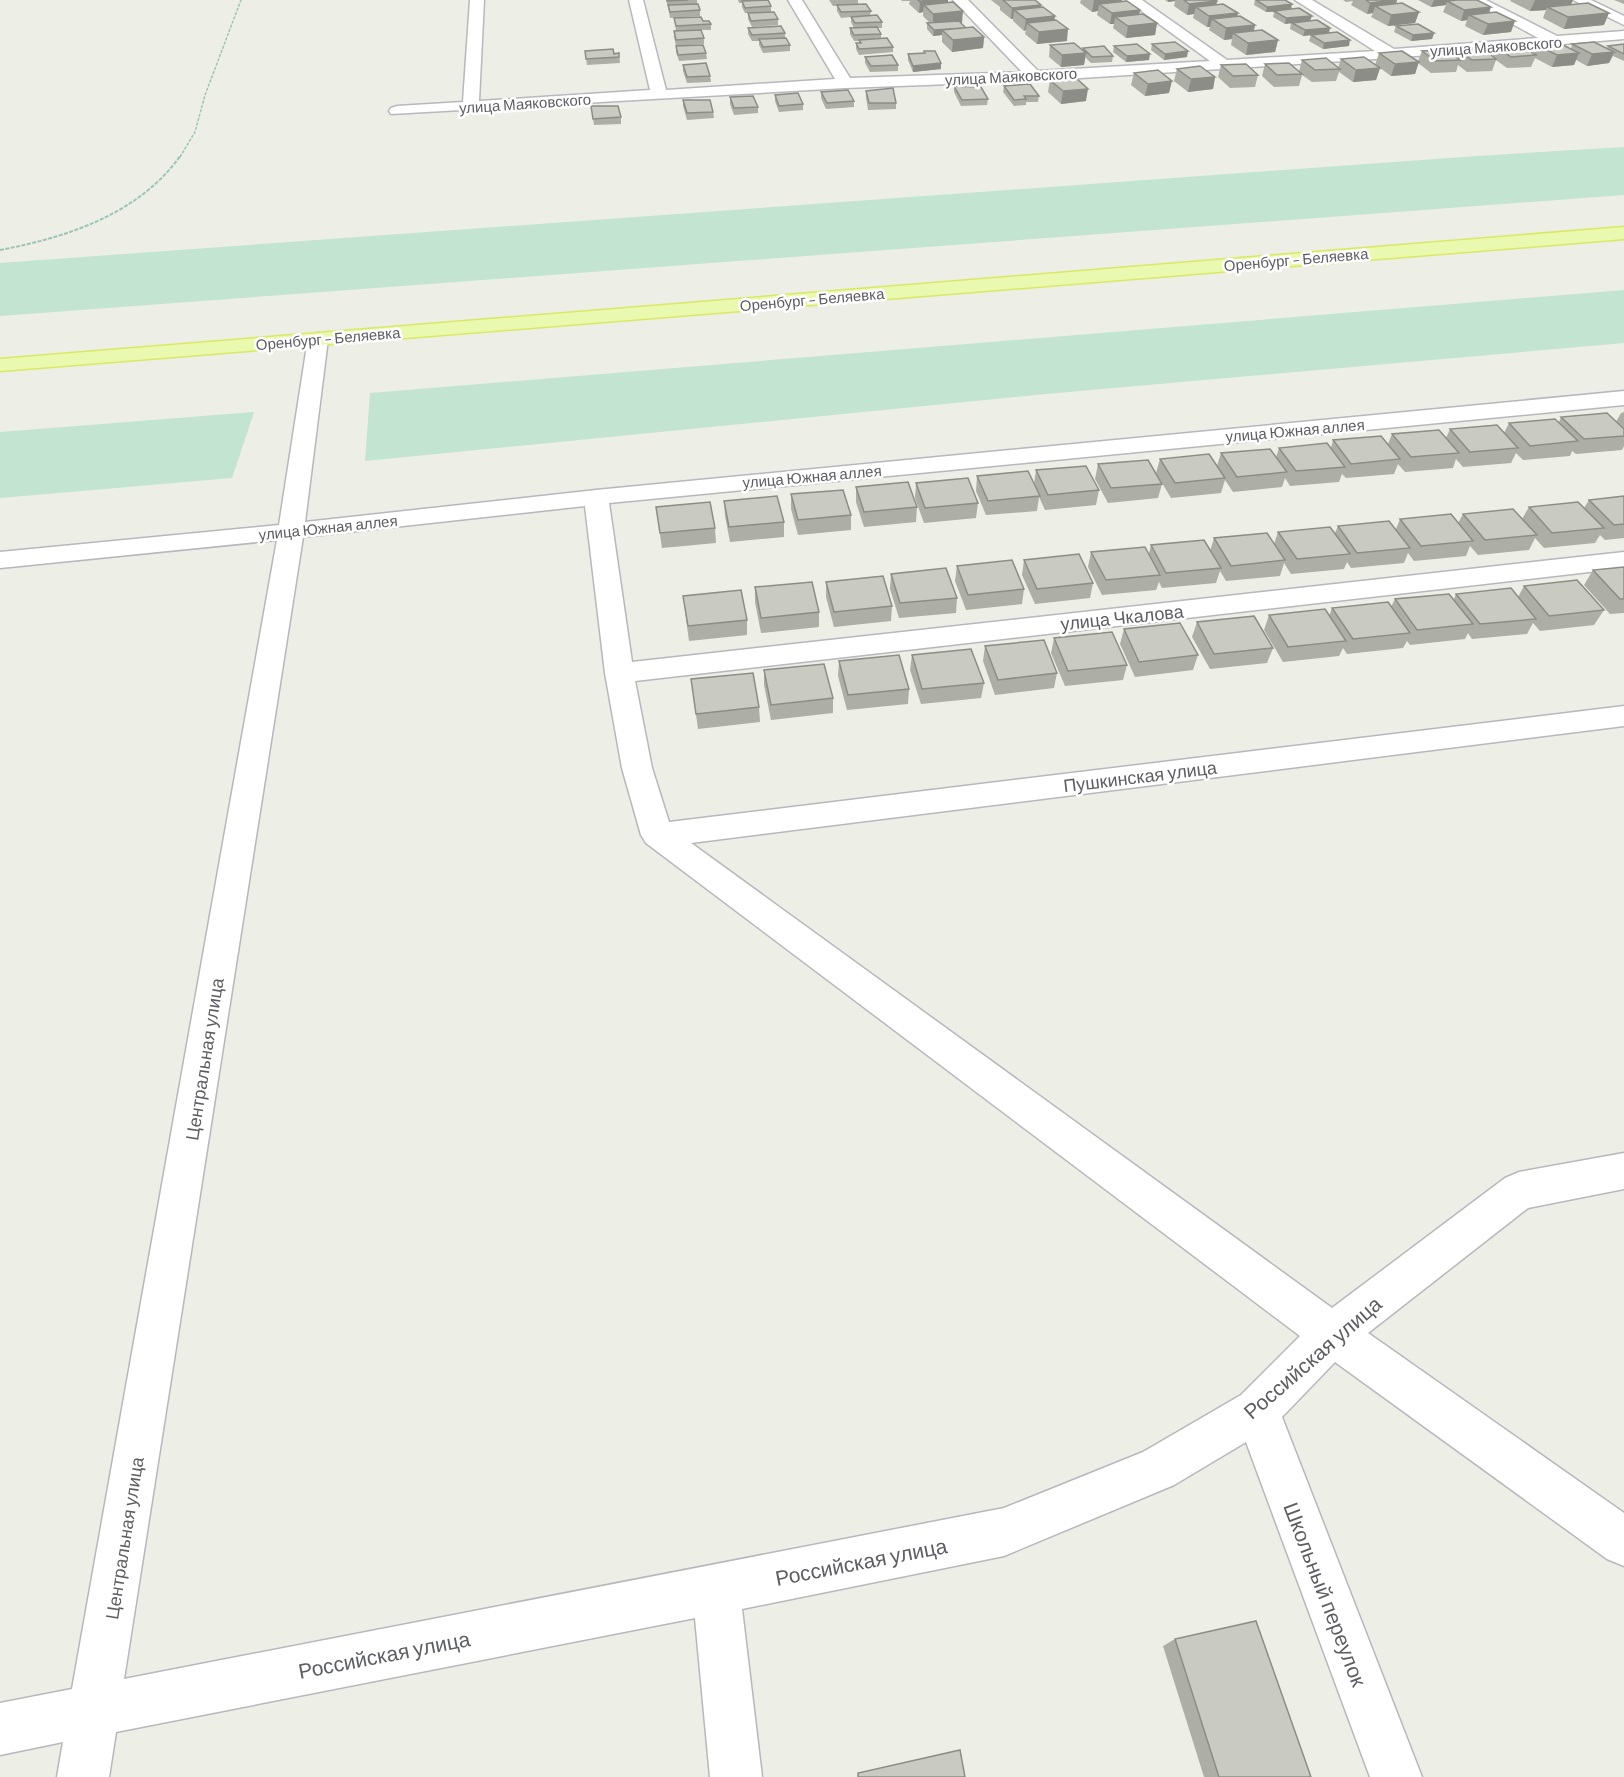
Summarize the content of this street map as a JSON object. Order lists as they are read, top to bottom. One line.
{"streets":{"main road":["Оренбург – Беляевка"],"street":["улица Маяковского","улица Южная аллея","улица Чкалова","Пушкинская улица","Центральная улица","Российская улица","Школьный переулок"]},"crossings":[["Оренбург – Беляевка","Центральная улица"],["улица Южная аллея","Центральная улица"],["Центральная улица","Российская улица"],["Российская улица","Школьный переулок"]]}
